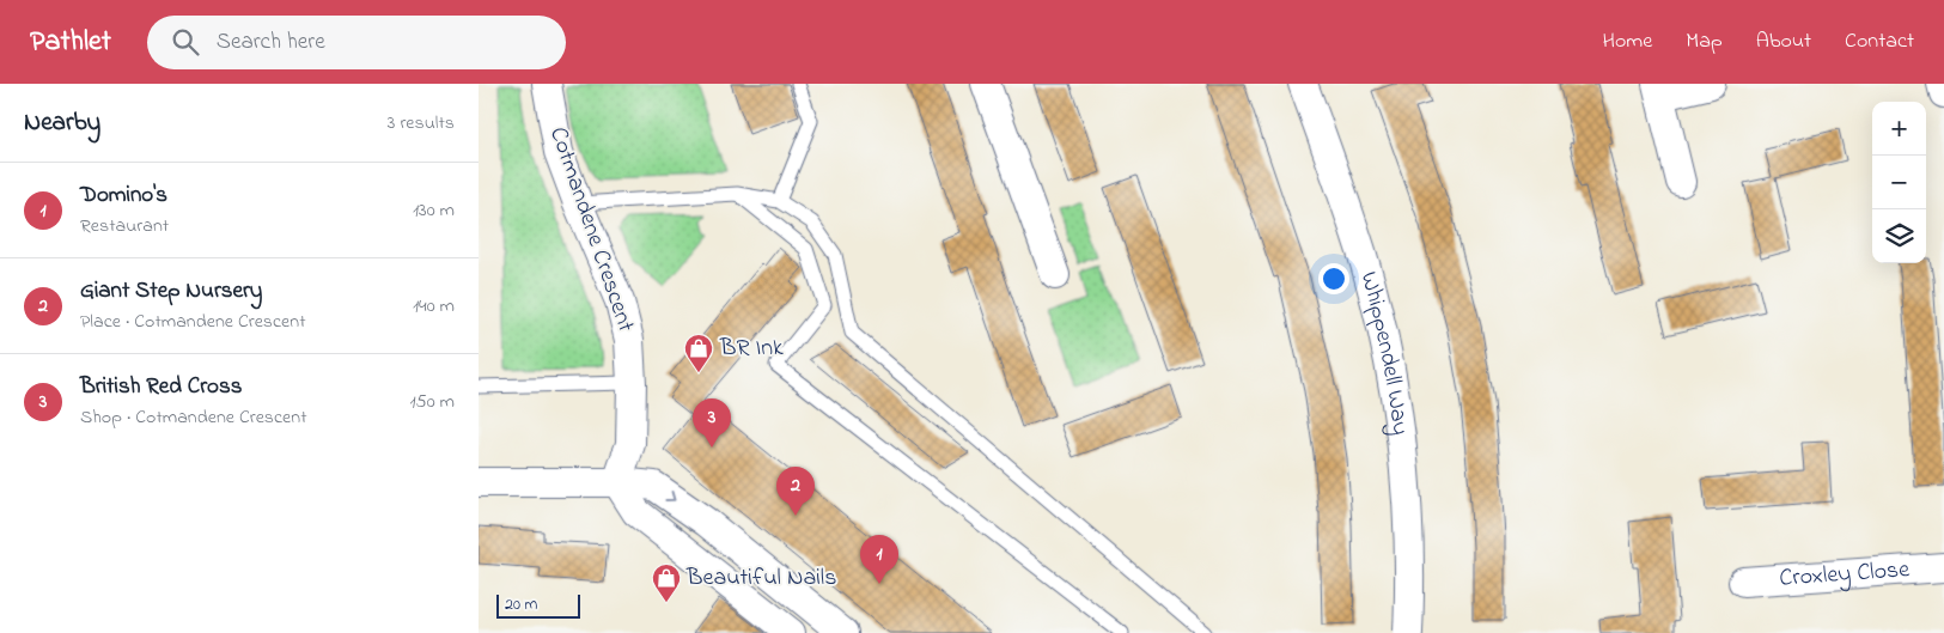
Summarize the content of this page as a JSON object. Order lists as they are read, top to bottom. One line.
{"streets":{"street":["Cotmandene Crescent","Whippendell Way","Croxley Close"]},"places":{"shop":["BR Ink","Beautiful Nails"]},"scale_bar":"20 m","page":{"header":"Pathlet","search":"Search here","nav":["Home","Map","About","Contact"],"heading":["Nearby","3 results"],"map_buttons":["+","−"],"list":[{"mark":"1","name":"Domino's","note":"Restaurant","value":"130 m"},{"mark":"2","name":"Giant Step Nursery","note":"Place · Cotmandene Crescent","value":"140 m"},{"mark":"3","name":"British Red Cross","note":"Shop · Cotmandene Crescent","value":"150 m"}],"pins":["3","2","1"],"scale":"20 m"}}
